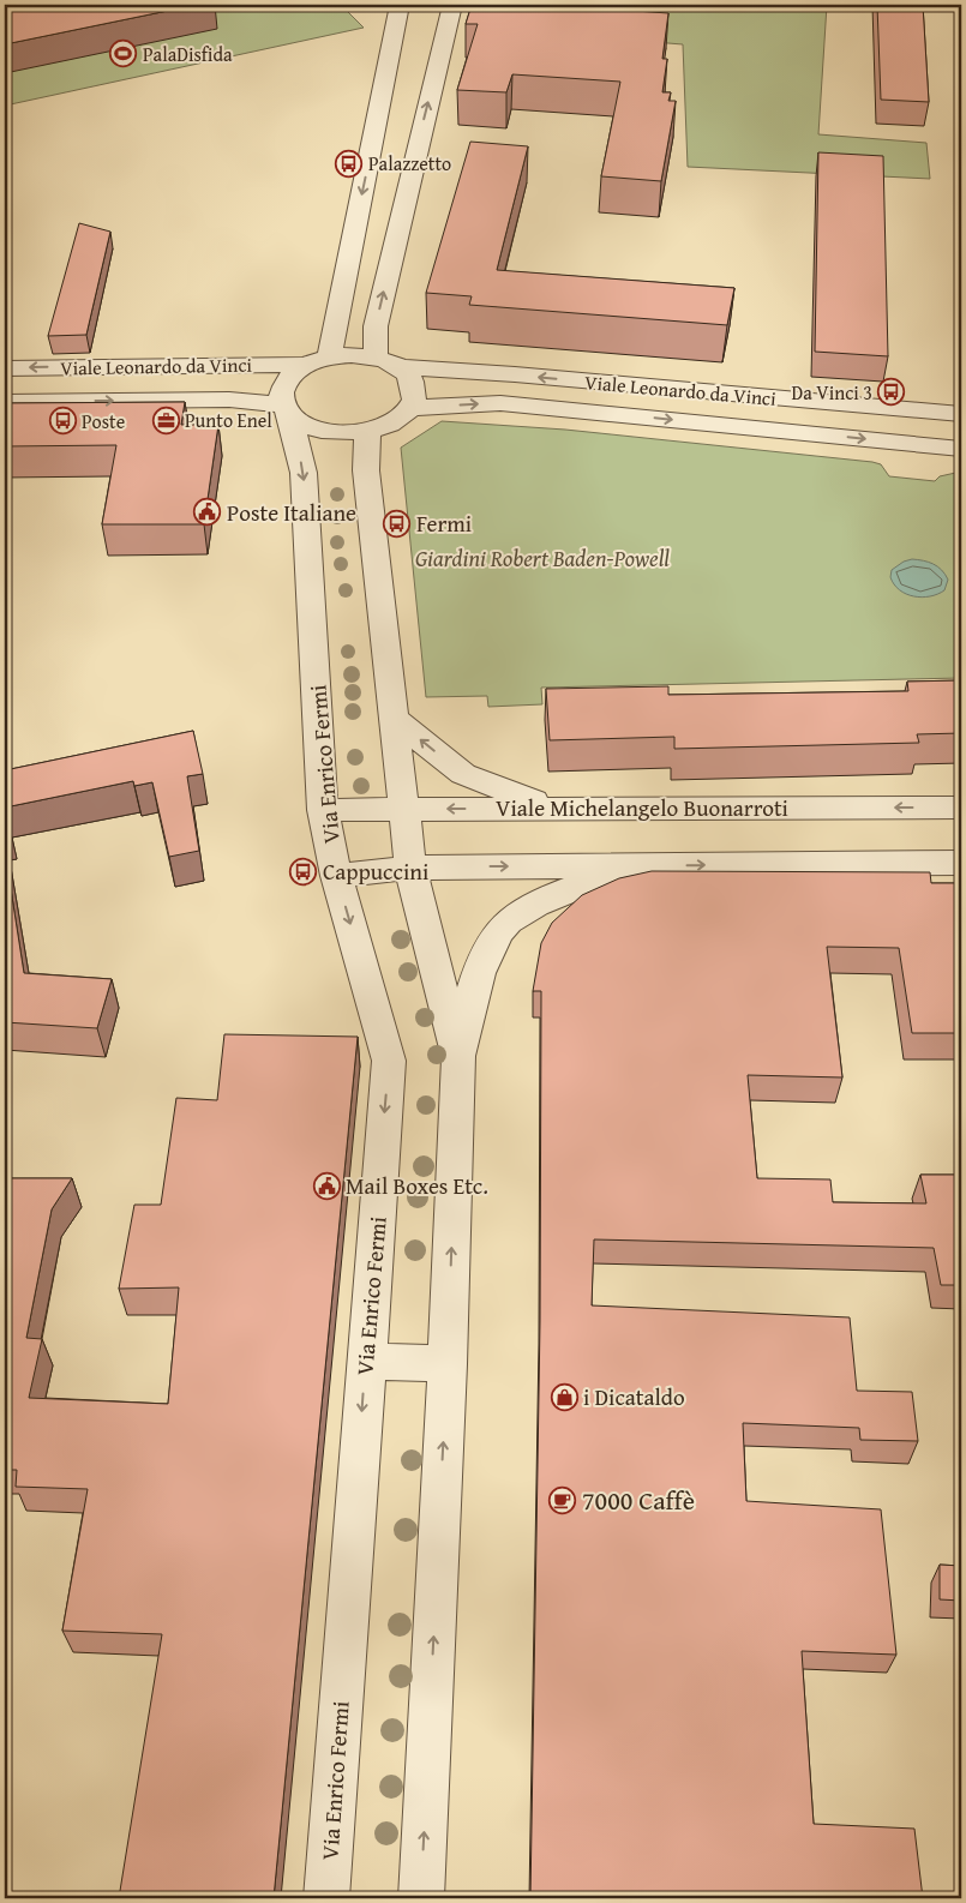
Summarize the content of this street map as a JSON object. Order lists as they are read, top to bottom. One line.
{"streets":{"street":["Viale Leonardo da Vinci","Via Enrico Fermi","Viale Michelangelo Buonarroti"]},"crossings":[["Viale Leonardo da Vinci","Via Enrico Fermi"],["Via Enrico Fermi","Viale Michelangelo Buonarroti"]],"parks":["Giardini Robert Baden-Powell"],"places":{"sports":["PalaDisfida"],"bus stop":["Palazzetto","Da Vinci 3","Poste","Fermi","Cappuccini"],"office":["Punto Enel"],"public building":["Poste Italiane","Mail Boxes Etc."],"shop":["i Dicataldo"],"cafe":["7000 Caffè"]}}
